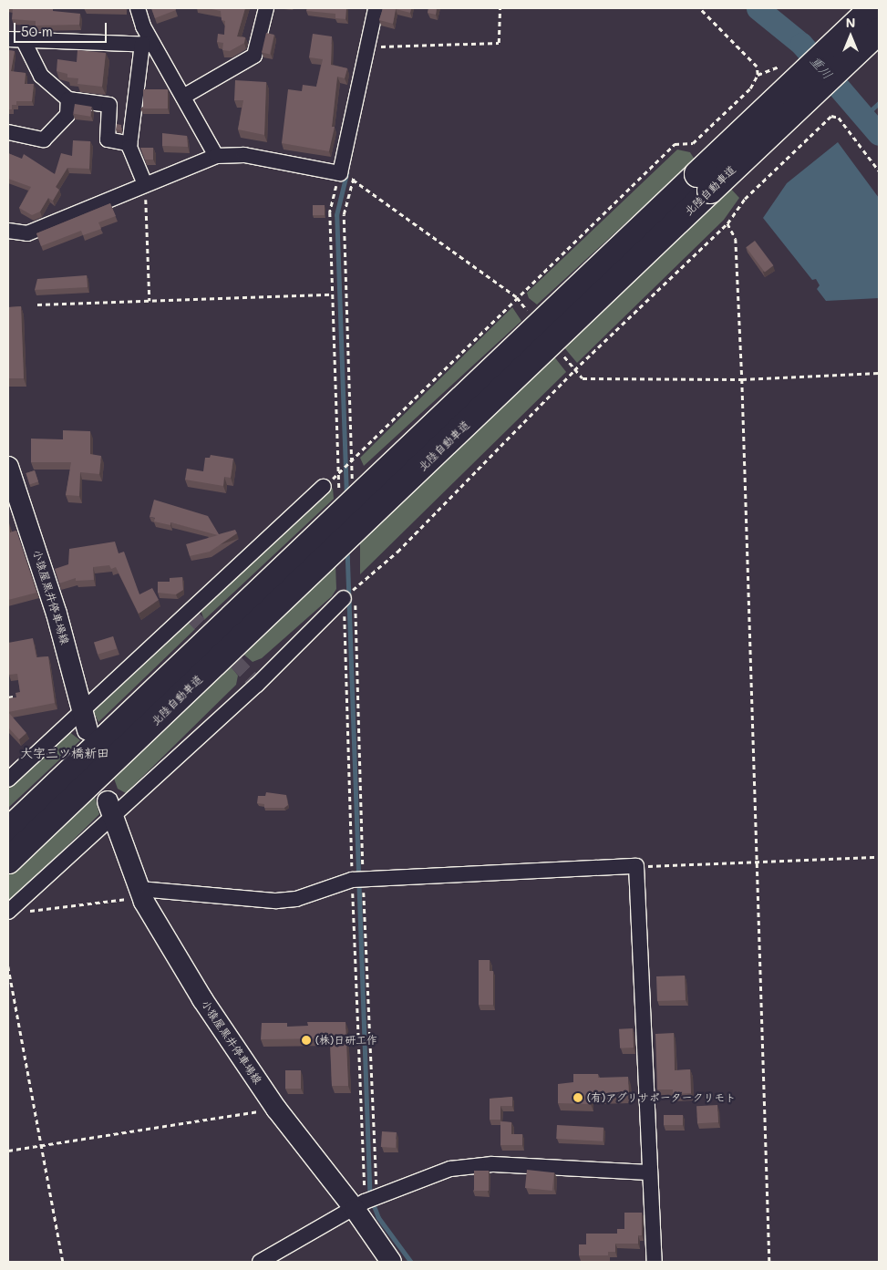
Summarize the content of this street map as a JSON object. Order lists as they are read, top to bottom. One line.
{"streets":{"highway":["北陸自動車道"],"main road":["小猿屋黒井停車場線"]},"districts":["大字三ツ橋新田"],"water":["重川"],"places":["(株)日研工作","(有)アグリサポータークリモト"],"scale_bar":"50 m","north":"top"}
